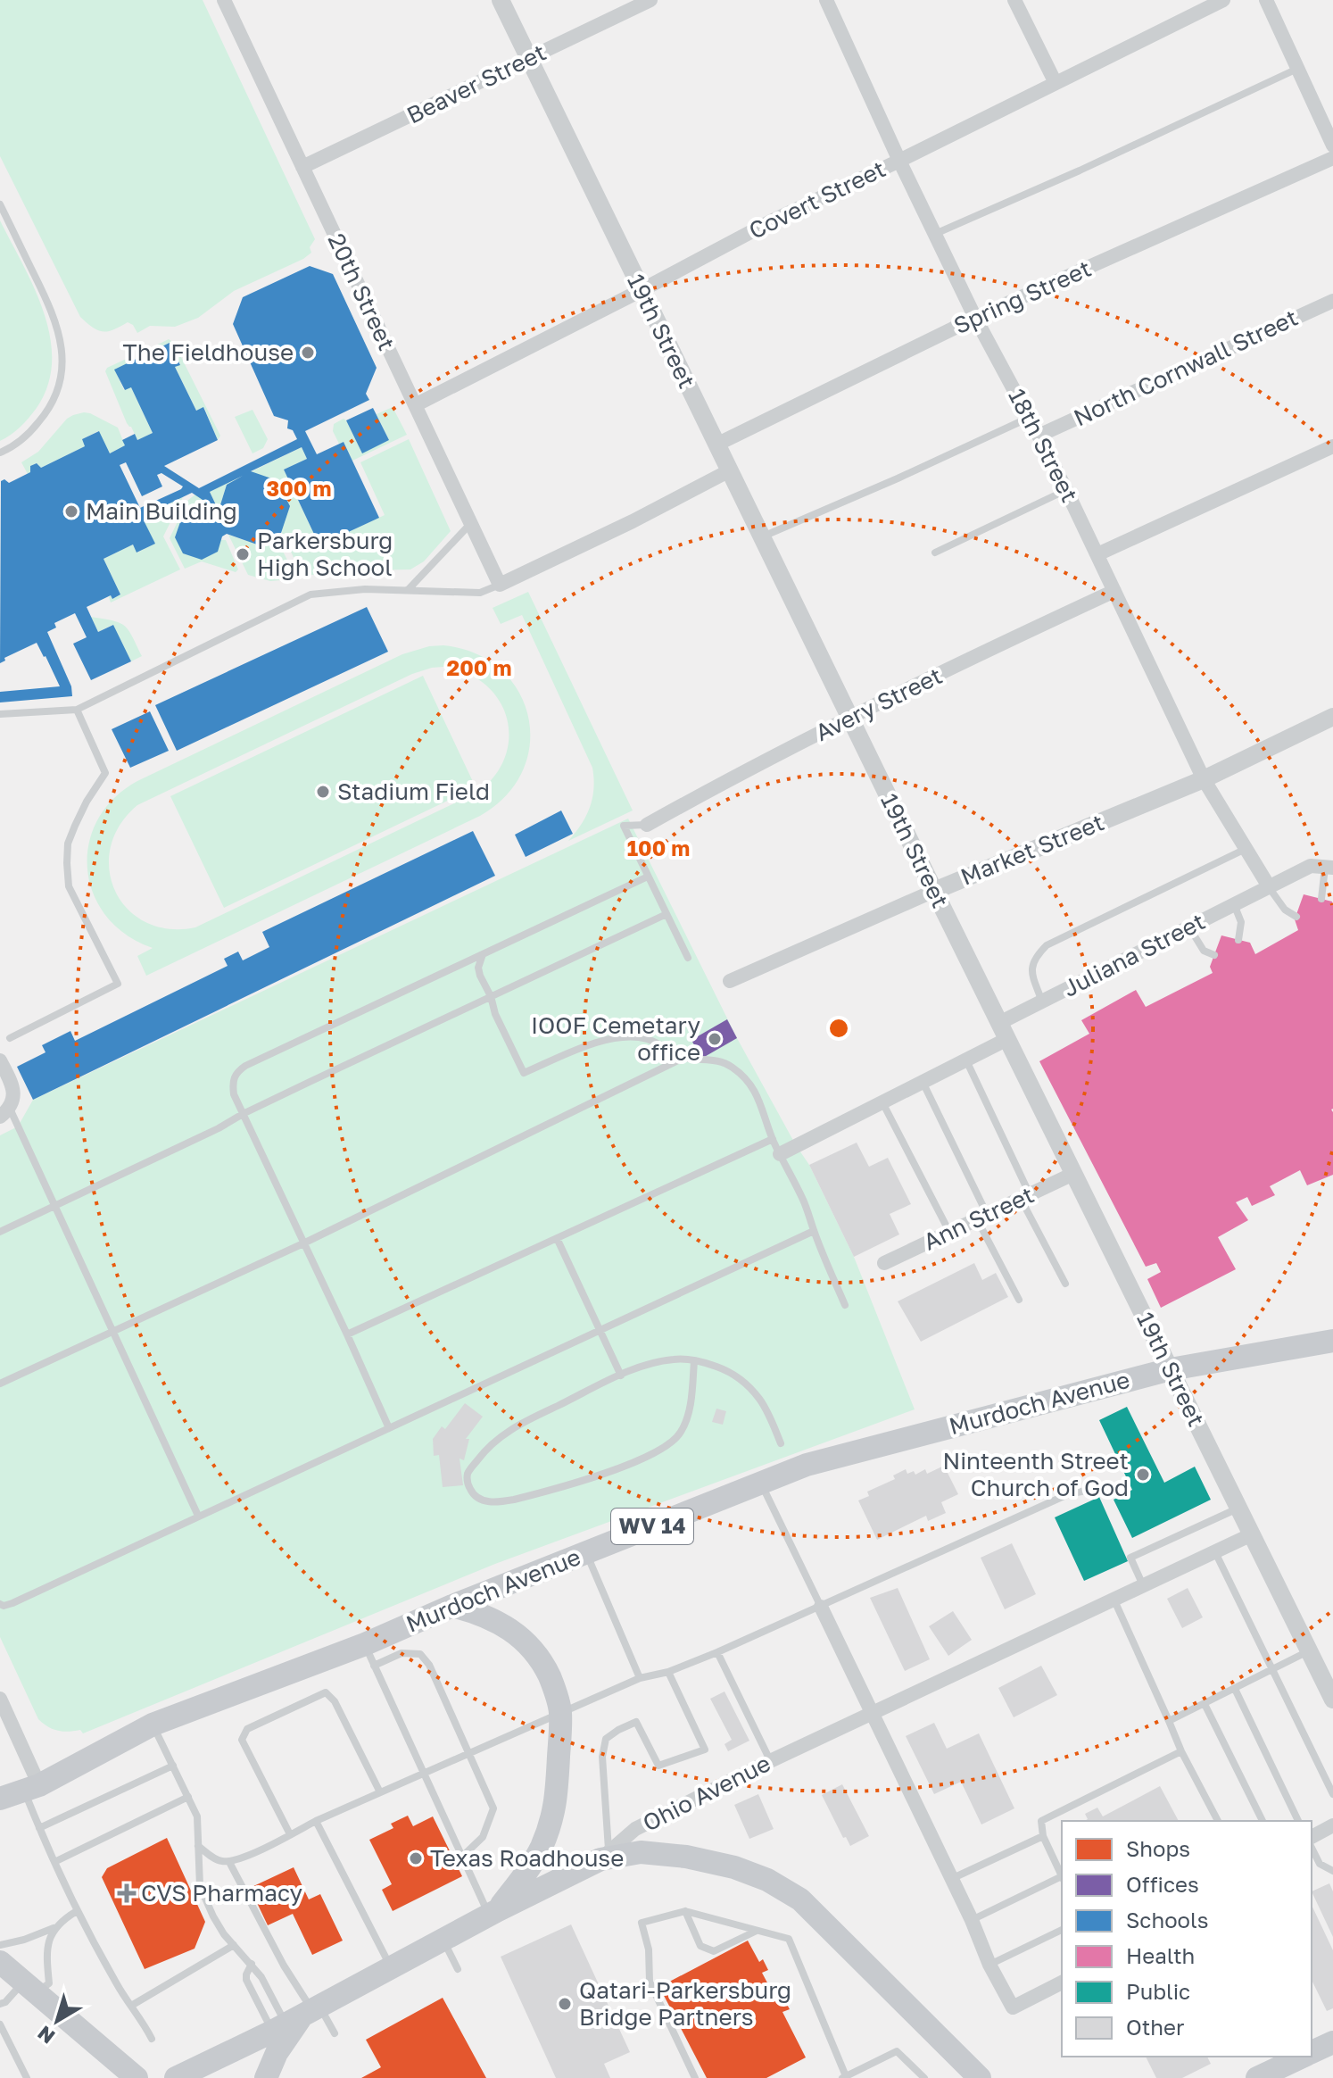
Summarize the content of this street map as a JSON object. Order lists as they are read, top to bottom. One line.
{"streets":{"main road":["Murdoch Avenue","WV 14","Ohio Avenue"],"street":["Beaver Street","Covert Street","20th Street","Spring Street","19th Street","North Cornwall Street","18th Street","Avery Street","Market Street","Juliana Street","Ann Street"]},"crossings":[["Beaver Street","20th Street"],["Beaver Street","19th Street"],["Covert Street","20th Street"],["Covert Street","19th Street"],["Covert Street","18th Street"],["Spring Street","19th Street"],["Spring Street","18th Street"],["19th Street","Avery Street"],["19th Street","Market Street"],["19th Street","Juliana Street"],["19th Street","Ann Street"],["19th Street","Murdoch Avenue"],["19th Street","Ohio Avenue"],["North Cornwall Street","18th Street"],["18th Street","Avery Street"],["18th Street","Market Street"],["18th Street","Juliana Street"]],"places":{"other":["The Fieldhouse","Main Building","Parkersburg High School","Stadium Field","IOOF Cemetary office","Ninteenth Street Church of God","Texas Roadhouse","Qatari-Parkersburg Bridge Partners"],"health":["CVS Pharmacy"]},"legend":["Shops","Offices","Schools","Health","Public","Other"],"north":"bottom left","rings":["300 m","200 m","100 m"]}
